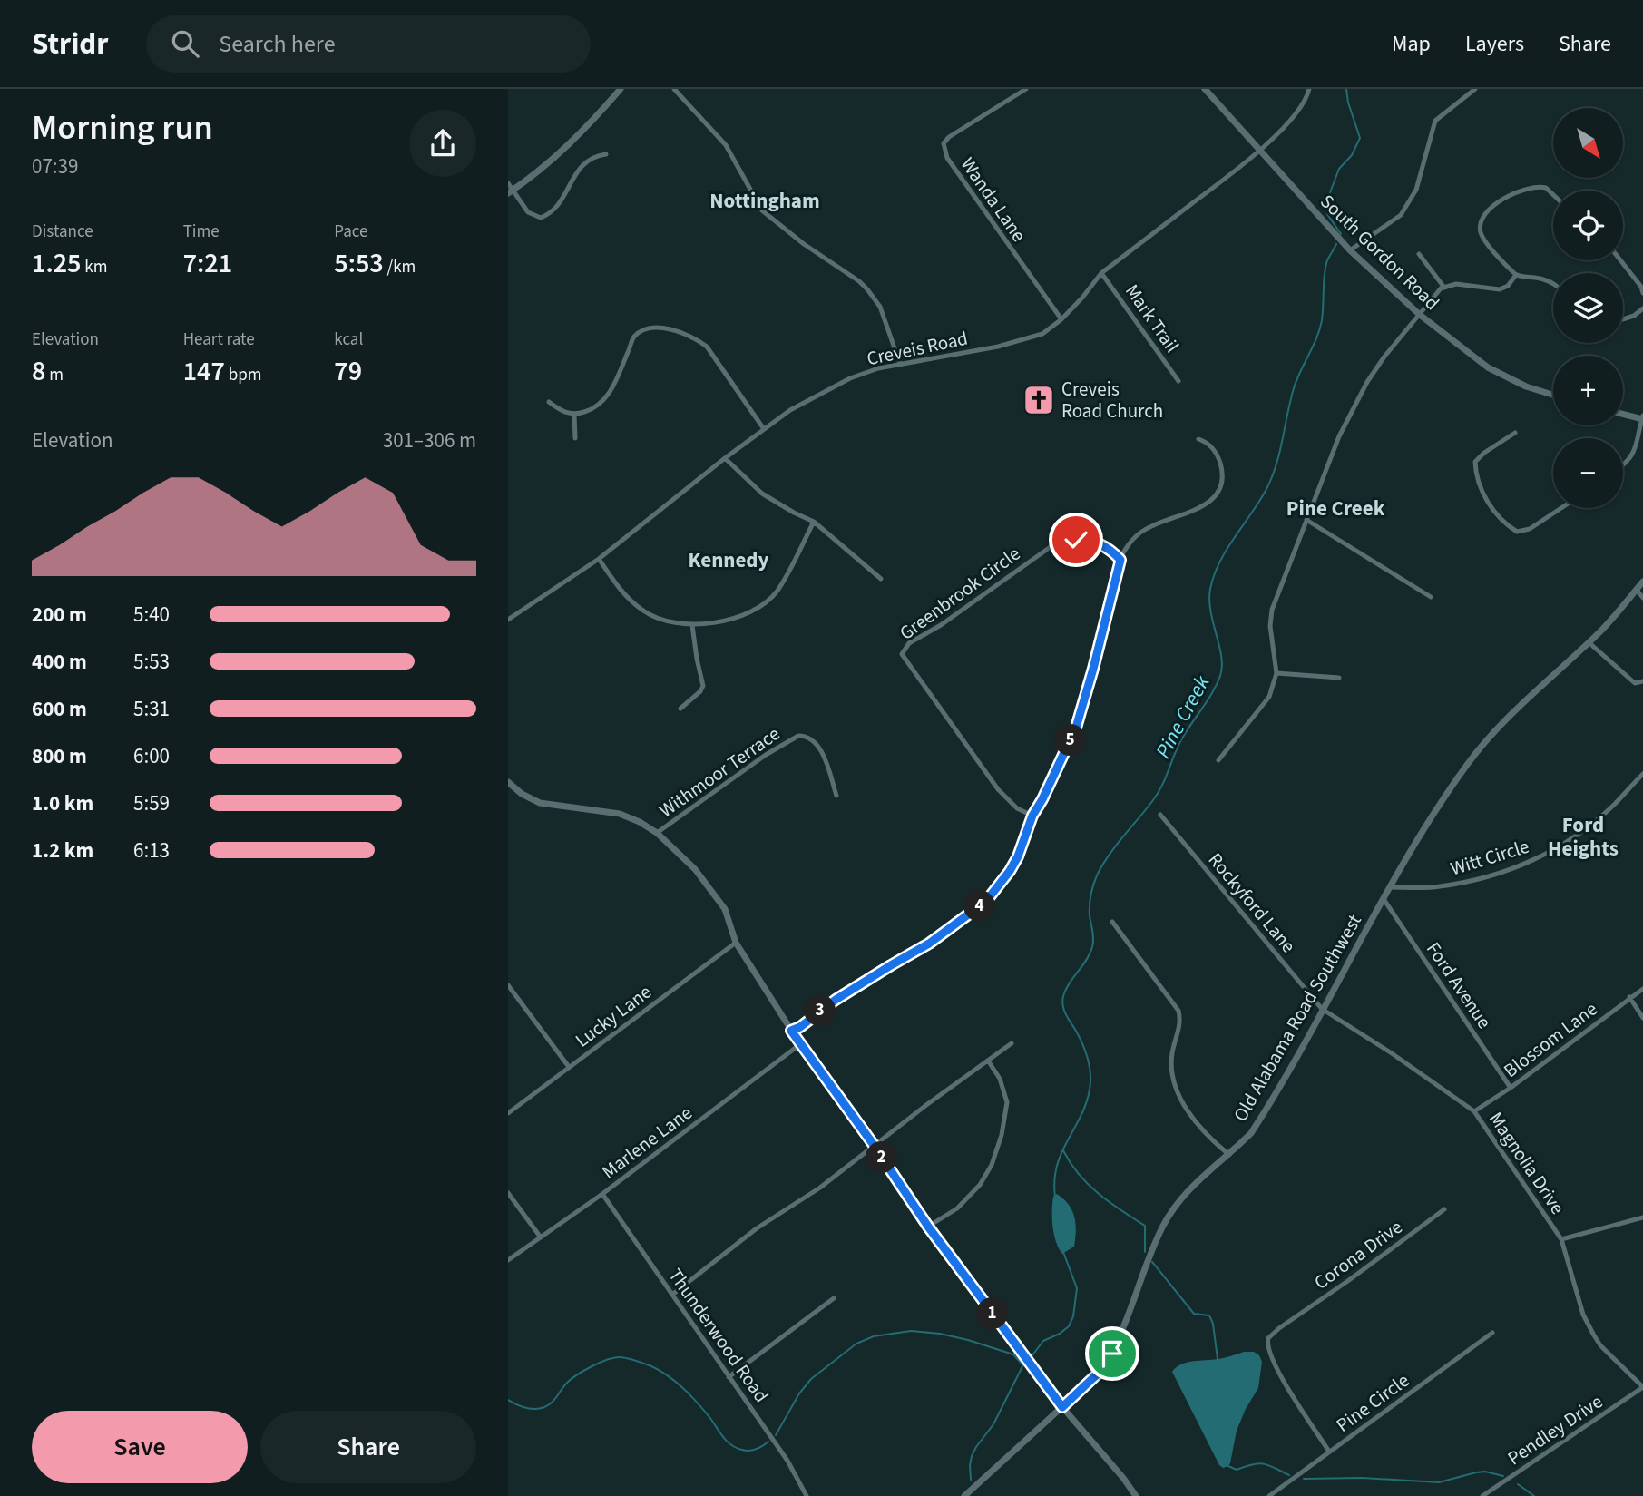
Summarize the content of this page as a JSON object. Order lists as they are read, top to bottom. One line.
{"streets":{"street":["Wanda Lane","South Gordon Road","Mark Trail","Creveis Road","Greenbrook Circle","Withmoor Terrace","Witt Circle","Rockyford Lane","Ford Avenue","Lucky Lane","Old Alabama Road Southwest","Blossom Lane","Marlene Lane","Magnolia Drive","Corona Drive","Thunderwood Road","Pine Circle","Pendley Drive"]},"crossings":[["Wanda Lane","Creveis Road"],["South Gordon Road","Creveis Road"],["Mark Trail","Creveis Road"],["Witt Circle","Old Alabama Road Southwest"],["Rockyford Lane","Old Alabama Road Southwest"],["Rockyford Lane","Magnolia Drive"],["Ford Avenue","Old Alabama Road Southwest"],["Ford Avenue","Blossom Lane"],["Old Alabama Road Southwest","Magnolia Drive"],["Blossom Lane","Magnolia Drive"],["Marlene Lane","Thunderwood Road"],["Magnolia Drive","Pendley Drive"],["Corona Drive","Pine Circle"]],"districts":["Nottingham","Pine Creek","Kennedy","Ford Heights"],"water":["Pine Creek"],"places":{"church":["Creveis Road Church"]},"north":"bottom right","page":{"header":"Stridr","search":"Search here","nav":["Map","Layers","Share"],"heading":["Morning run","07:39"],"map_buttons":["+","−"],"stats":[["Distance","1.25 km"],["Time","7:21"],["Pace","5:53 /km"],["Elevation","8 m"],["Heart rate","147 bpm"],["kcal","79"]],"chart":["Elevation","301–306 m"],"list":[{"name":"200 m","note":"5:40"},{"name":"400 m","note":"5:53"},{"name":"600 m","note":"5:31"},{"name":"800 m","note":"6:00"},{"name":"1.0 km","note":"5:59"},{"name":"1.2 km","note":"6:13"}],"pins":["5","4","3","2","1"],"buttons":["Save","Share"]}}
